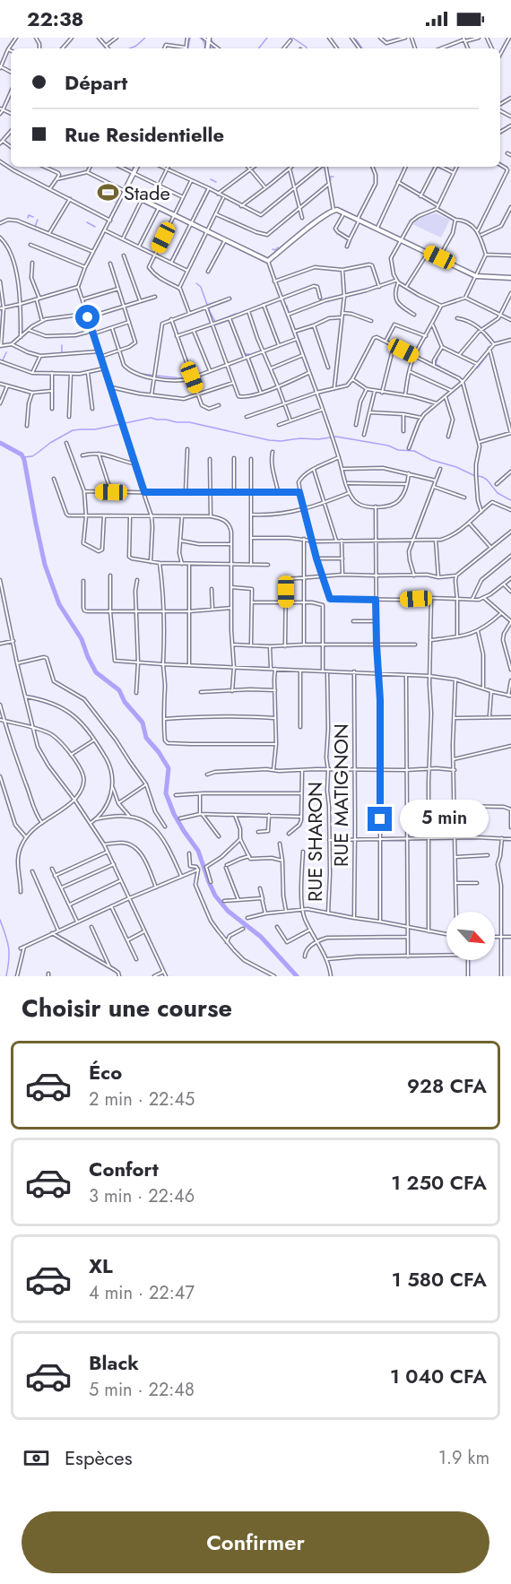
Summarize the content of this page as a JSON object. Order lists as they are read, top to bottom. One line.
{"streets":{"street":["RUE MATIGNON","RUE SHARON"]},"places":{"sports":["Stade"]},"north":"bottom right","page":{"status":"22:38","banner":["Départ","Rue Residentielle"],"bubble":"5 min","heading":"Choisir une course","list":[{"name":"Éco","note":"2 min · 22:45","value":"928 CFA"},{"name":"Confort","note":"3 min · 22:46","value":"1 250 CFA"},{"name":"XL","note":"4 min · 22:47","value":"1 580 CFA"},{"name":"Black","note":"5 min · 22:48","value":"1 040 CFA"}],"pay":["Espèces","1.9 km"],"buttons":"Confirmer"}}
